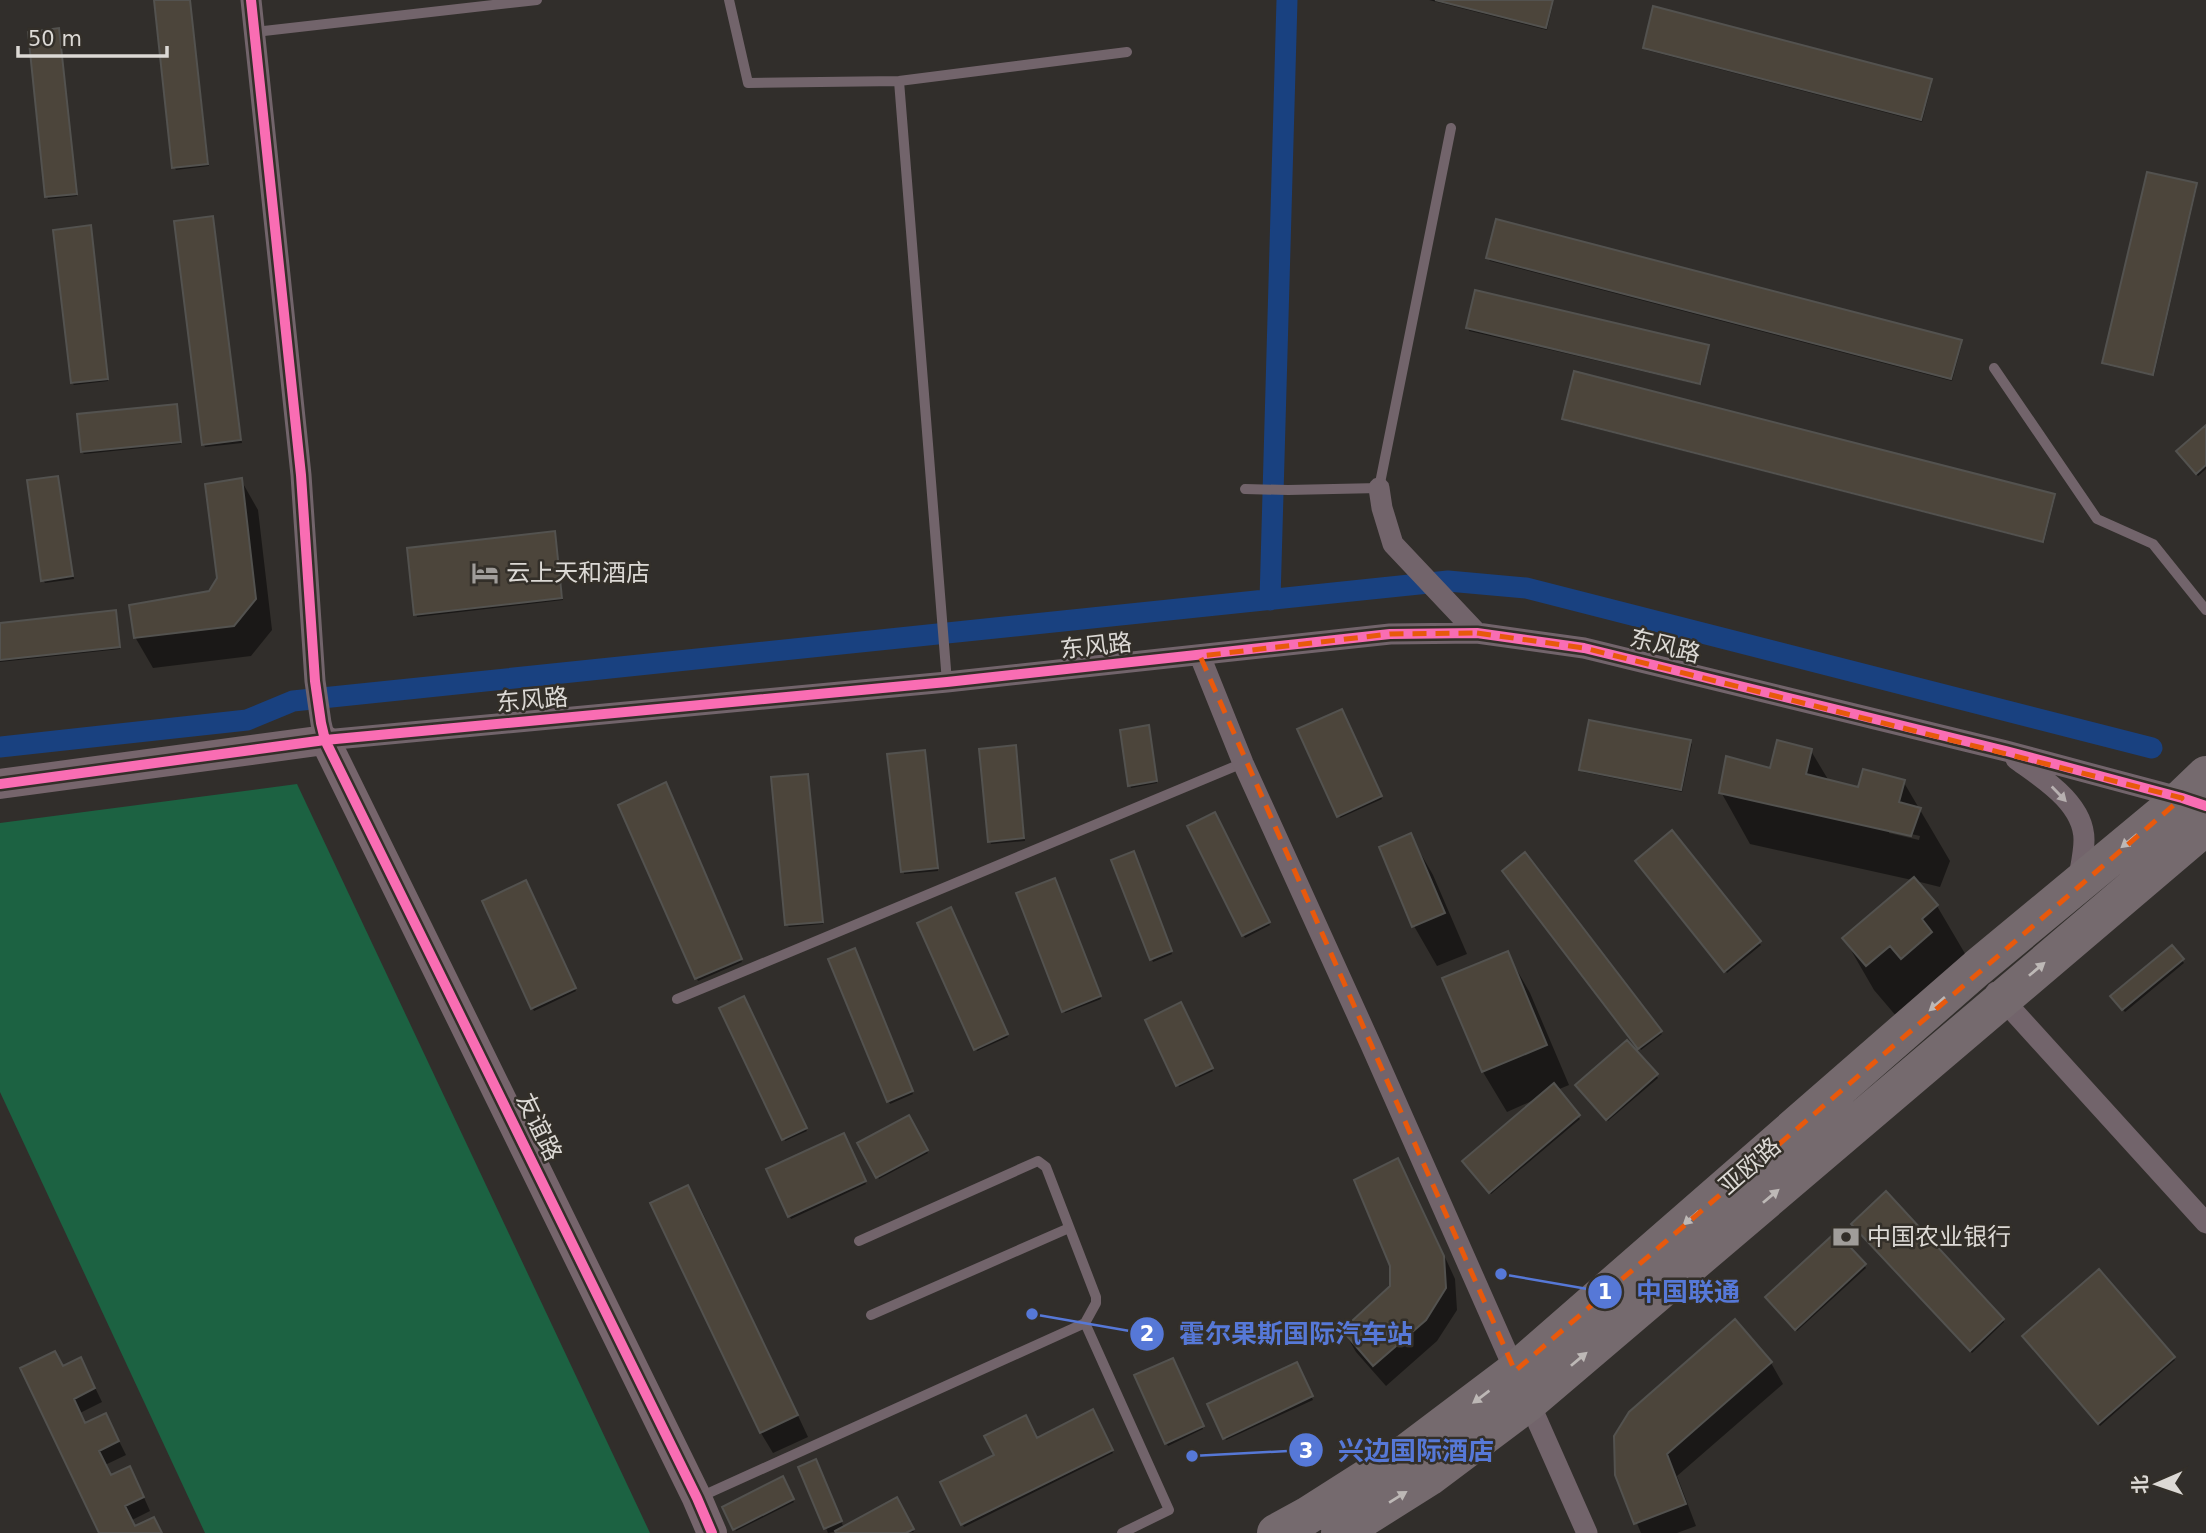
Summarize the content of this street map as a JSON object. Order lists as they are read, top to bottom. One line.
{"streets":{"highway":["亚欧路"],"street":["东风路","友谊路"]},"crossings":[["东风路","友谊路"],["东风路","亚欧路"]],"places":{"hotel":["云上天和酒店"],"bank":["中国农业银行"],"other":["中国联通","霍尔果斯国际汽车站","兴边国际酒店"]},"scale_bar":"50 m","north":"left"}
